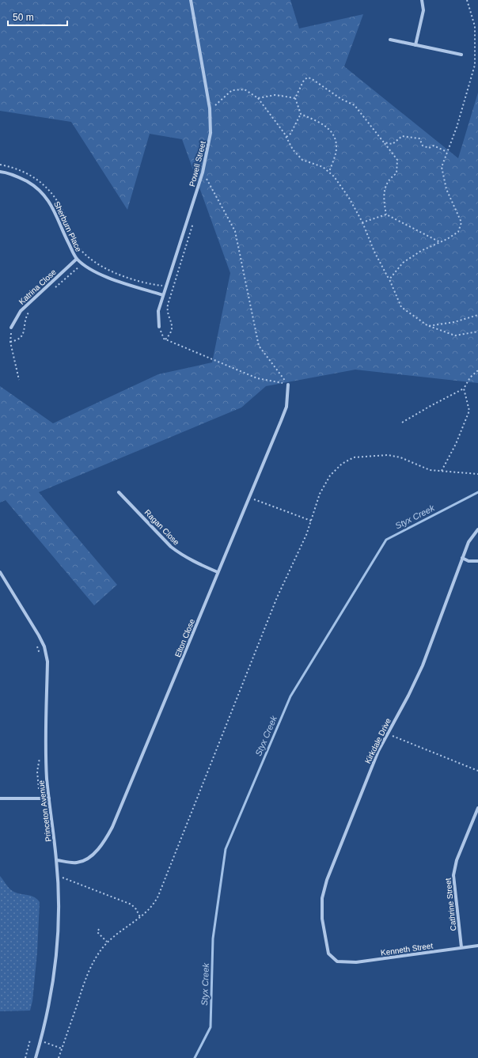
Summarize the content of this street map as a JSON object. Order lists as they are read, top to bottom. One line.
{"streets":{"street":["Powell Street","Sherburn Place","Katrina Close","Ragan Close","Elton Close","Kirkdale Drive","Princeton Avenue","Cathrine Street","Kenneth Street"]},"crossings":[["Powell Street","Sherburn Place"],["Sherburn Place","Katrina Close"],["Ragan Close","Elton Close"],["Elton Close","Princeton Avenue"],["Kirkdale Drive","Kenneth Street"],["Cathrine Street","Kenneth Street"]],"water":["Styx Creek"],"scale_bar":"50 m"}
